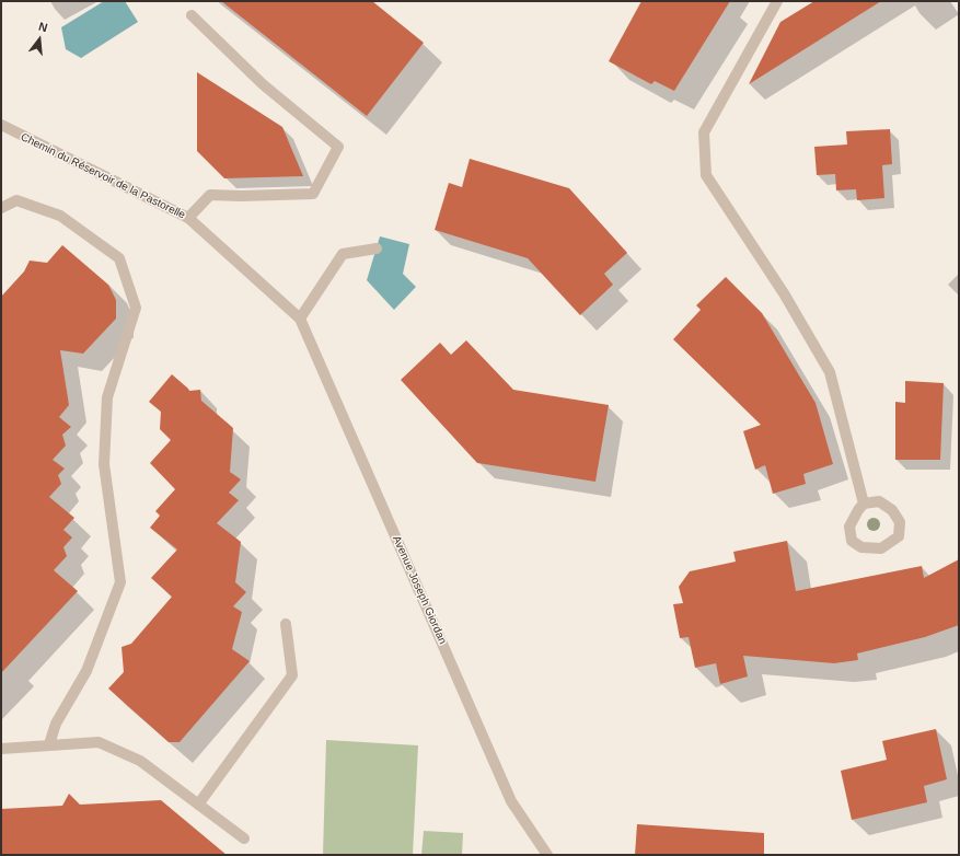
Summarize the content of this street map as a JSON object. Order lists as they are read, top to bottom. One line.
{"streets":{"street":["Chemin du Réservoir de la Pastorelle","Avenue Joseph Giordan"]},"crossings":[["Chemin du Réservoir de la Pastorelle","Avenue Joseph Giordan"]],"north":"top"}
